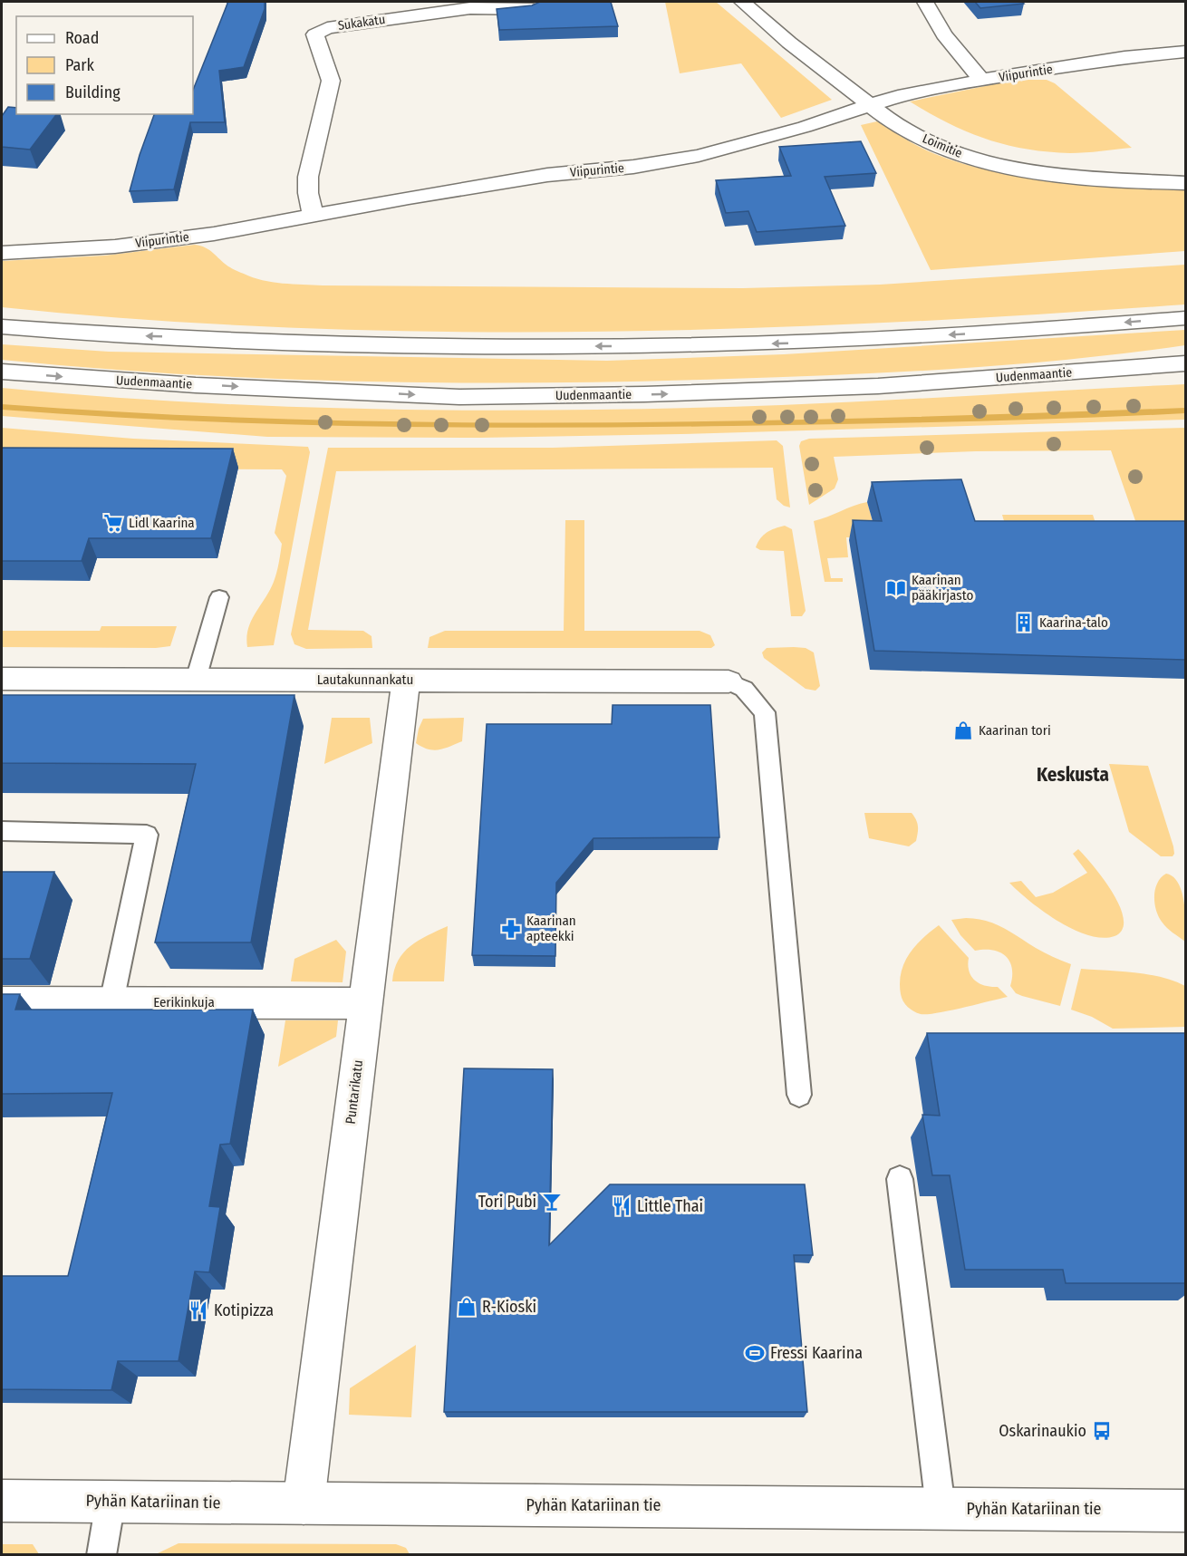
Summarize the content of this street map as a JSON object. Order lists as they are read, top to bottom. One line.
{"streets":{"street":["Sukakatu","Viipurintie","Loimitie","Uudenmaantie","Lautakunnankatu","Eerikinkuja","Puntarikatu","Pyhän Katariinan tie"]},"crossings":[["Sukakatu","Viipurintie"],["Viipurintie","Loimitie"],["Lautakunnankatu","Puntarikatu"],["Eerikinkuja","Puntarikatu"],["Puntarikatu","Pyhän Katariinan tie"]],"districts":["Keskusta"],"places":{"supermarket":["Lidl Kaarina"],"library":["Kaarinan pääkirjasto"],"building":["Kaarina-talo"],"shop":["Kaarinan tori","R-Kioski"],"pharmacy":["Kaarinan apteekki"],"bar":["Tori Pubi"],"restaurant":["Little Thai","Kotipizza"],"sports":["Fressi Kaarina"],"bus stop":["Oskarinaukio"]},"legend":["Road","Park","Building"]}
